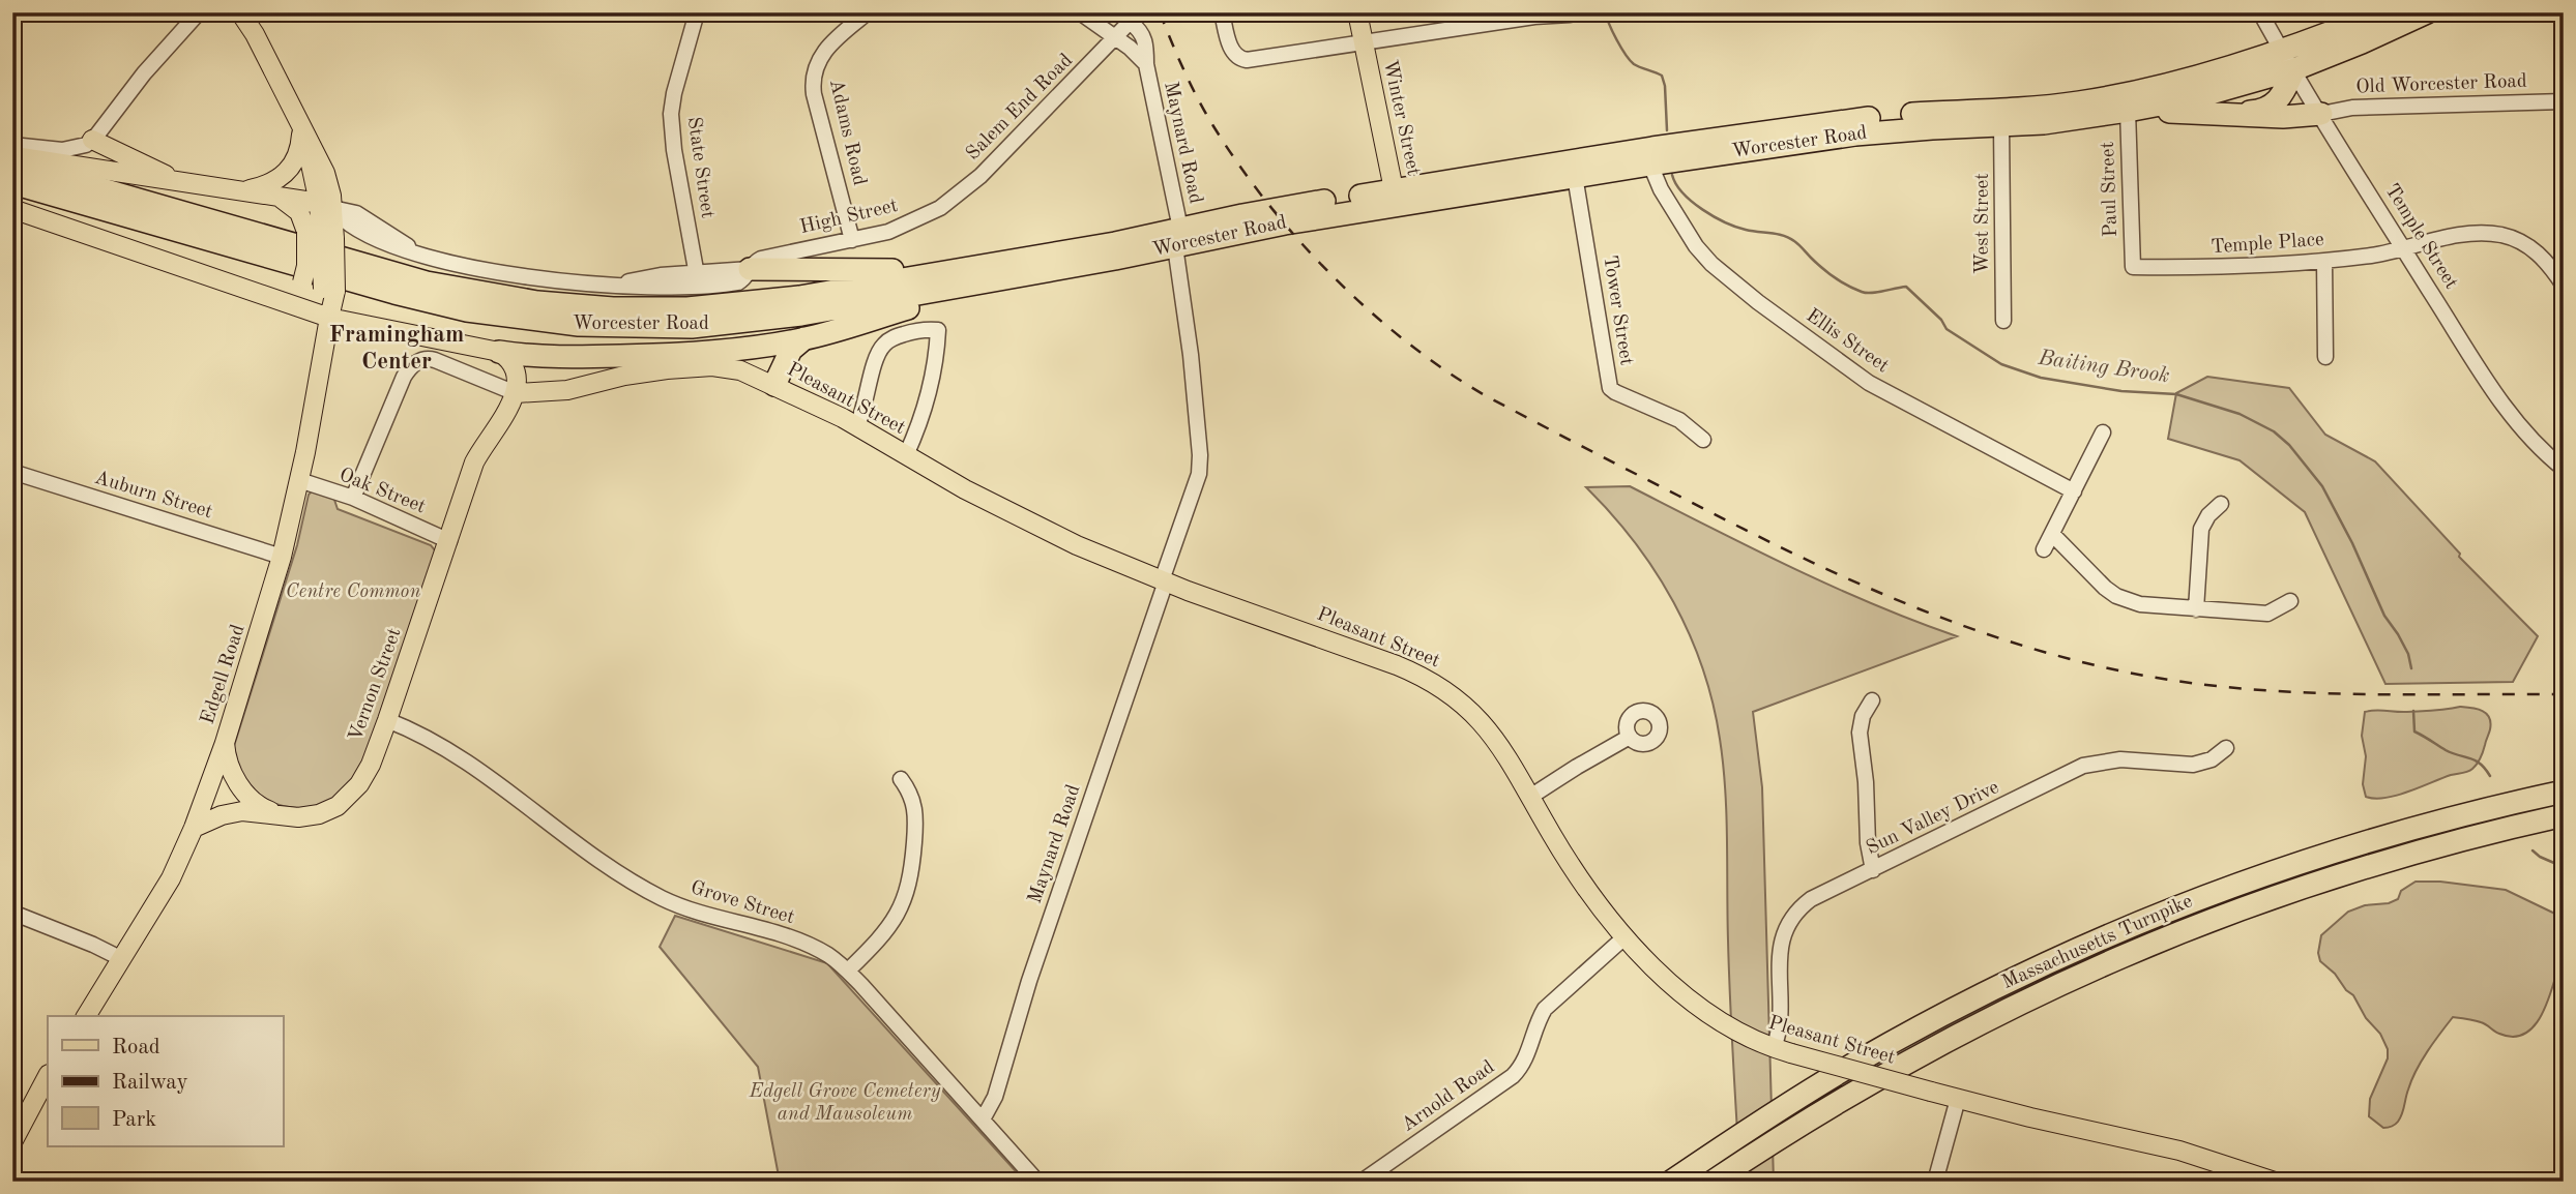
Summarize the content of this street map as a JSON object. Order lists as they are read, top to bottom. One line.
{"streets":{"highway":["Worcester Road","Massachusetts Turnpike"],"main road":["Winter Street","Pleasant Street","Edgell Road","Vernon Street"],"street":["Old Worcester Road","Salem End Road","Adams Road","Maynard Road","State Street","Paul Street","High Street","West Street","Temple Street","Temple Place","Tower Street","Ellis Street","Oak Street","Auburn Street","Sun Valley Drive","Grove Street","Arnold Road"]},"crossings":[["Old Worcester Road","Temple Street"],["Salem End Road","Maynard Road"],["Salem End Road","High Street"],["Winter Street","Worcester Road"],["Adams Road","High Street"],["Maynard Road","Worcester Road"],["Maynard Road","Pleasant Street"],["Maynard Road","Grove Street"],["Worcester Road","Paul Street"],["Worcester Road","West Street"],["Worcester Road","Temple Street"],["Worcester Road","Tower Street"],["Worcester Road","Ellis Street"],["State Street","High Street"],["Paul Street","Temple Place"],["High Street","Edgell Road"],["Temple Street","Temple Place"],["Pleasant Street","Vernon Street"],["Pleasant Street","Sun Valley Drive"],["Pleasant Street","Arnold Road"],["Oak Street","Edgell Road"],["Oak Street","Vernon Street"],["Auburn Street","Edgell Road"],["Edgell Road","Vernon Street"],["Vernon Street","Grove Street"]],"districts":["Framingham Center"],"water":["Baiting Brook"],"parks":["Centre Common","Edgell Grove Cemetery and Mausoleum"],"legend":["Road","Railway","Park"]}
